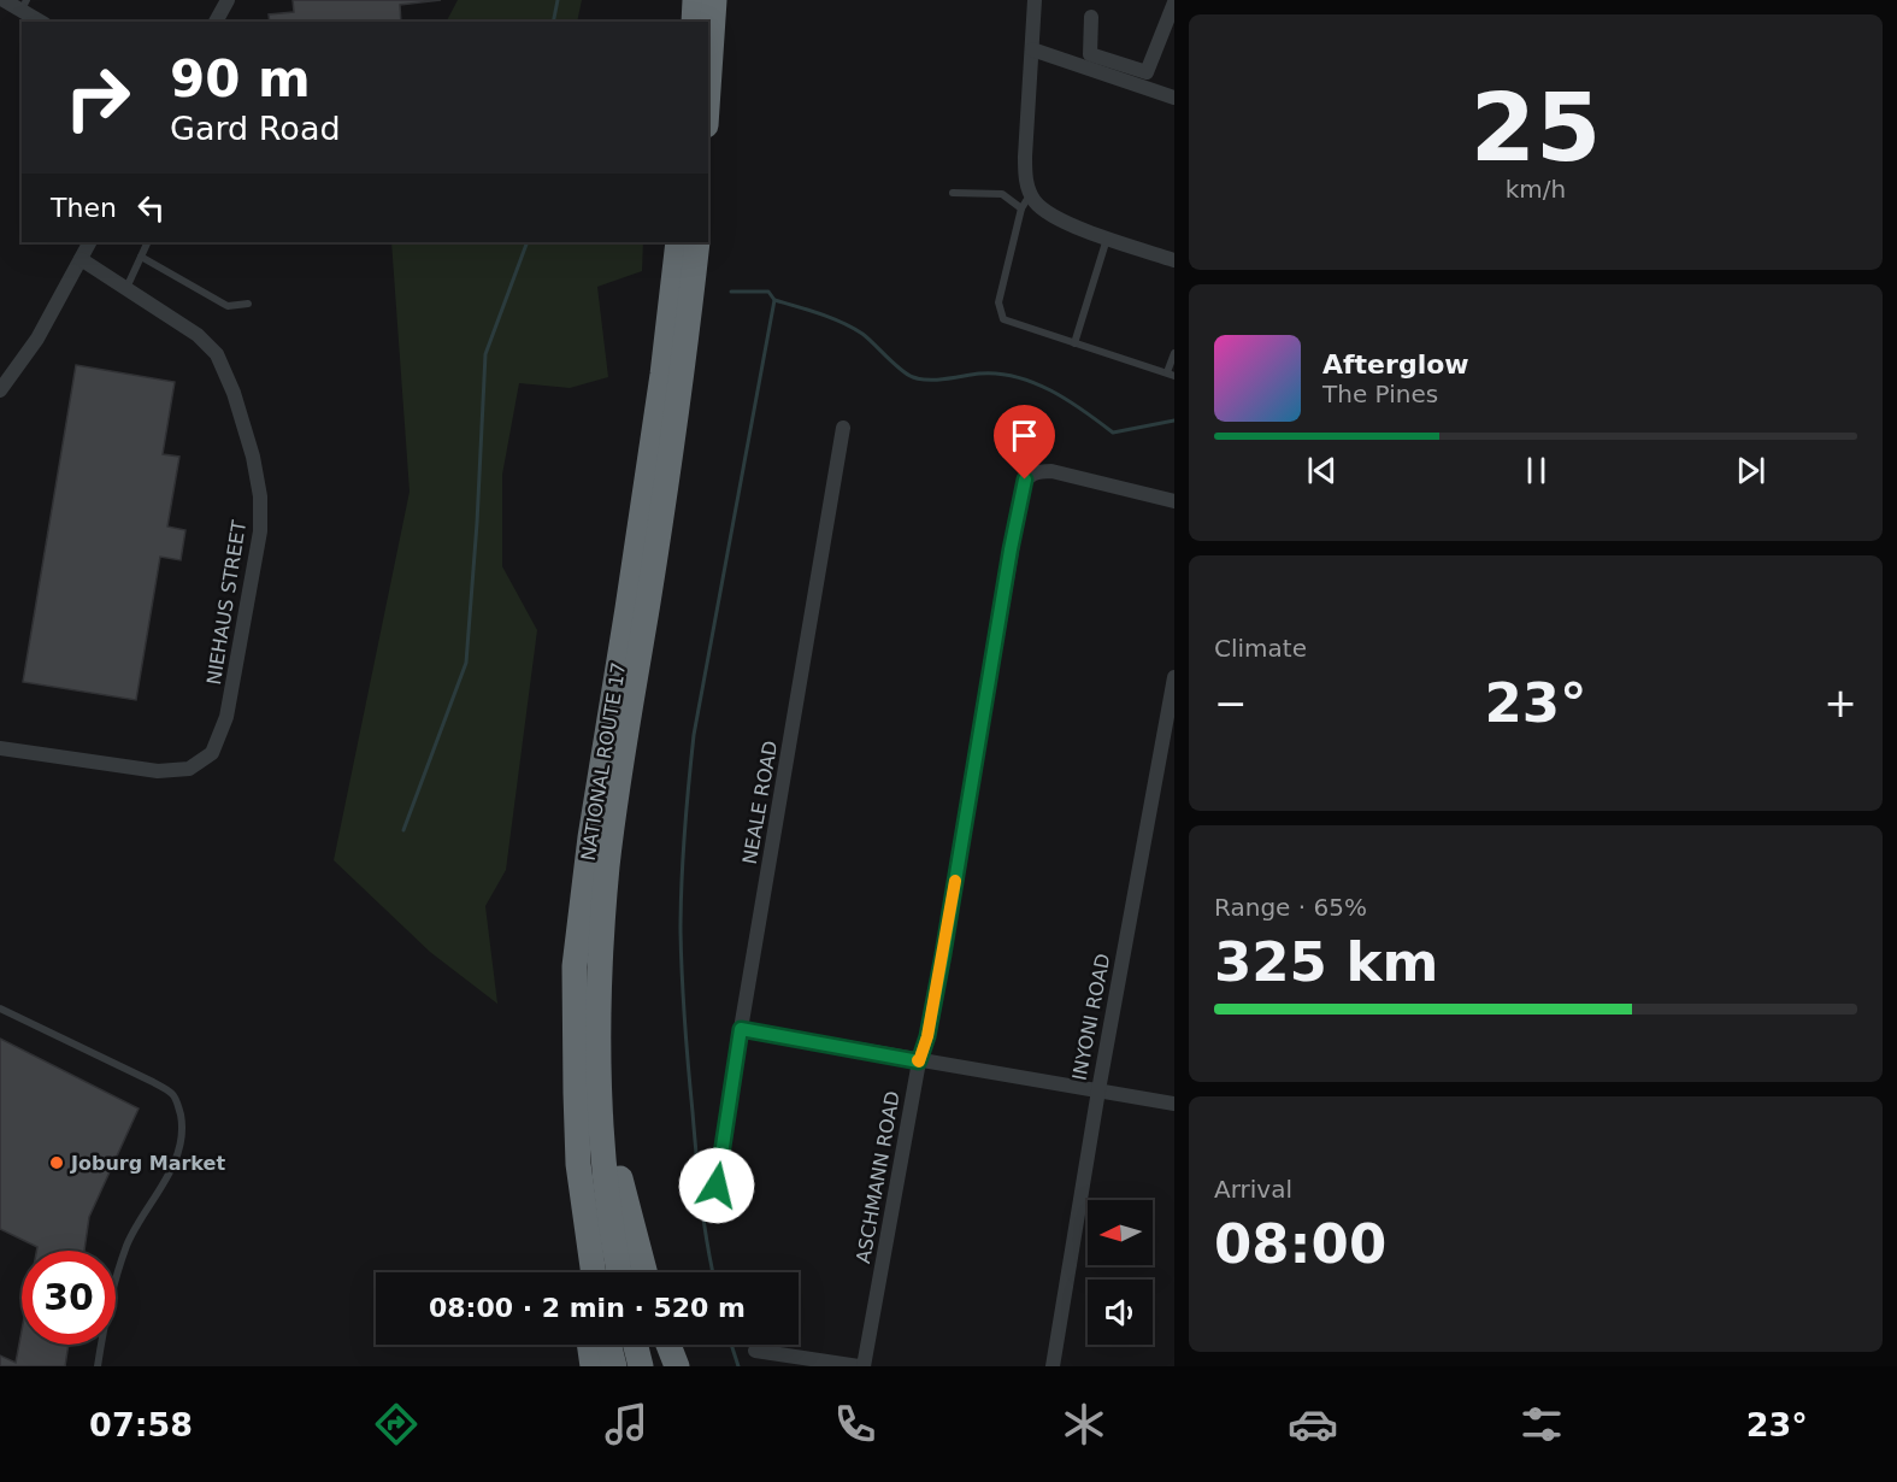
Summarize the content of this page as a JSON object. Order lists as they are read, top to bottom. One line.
{"streets":{"highway":["NATIONAL ROUTE 17"],"street":["NIEHAUS STREET","NEALE ROAD","INYONI ROAD","ASCHMANN ROAD"]},"places":["Joburg Market"],"north":"left","page":{"tile":[["25","km/h"],"Climate",["Range · 65%","325 km"],["Arrival","08:00"]],"turn":["90 m","Gard Road"],"then":"Then","song":["Afterglow","The Pines"],"heat":["−","23°","+"],"limit":"30","trip":"08:00 · 2 min · 520 m","tabs":["07:58","23°"]}}
